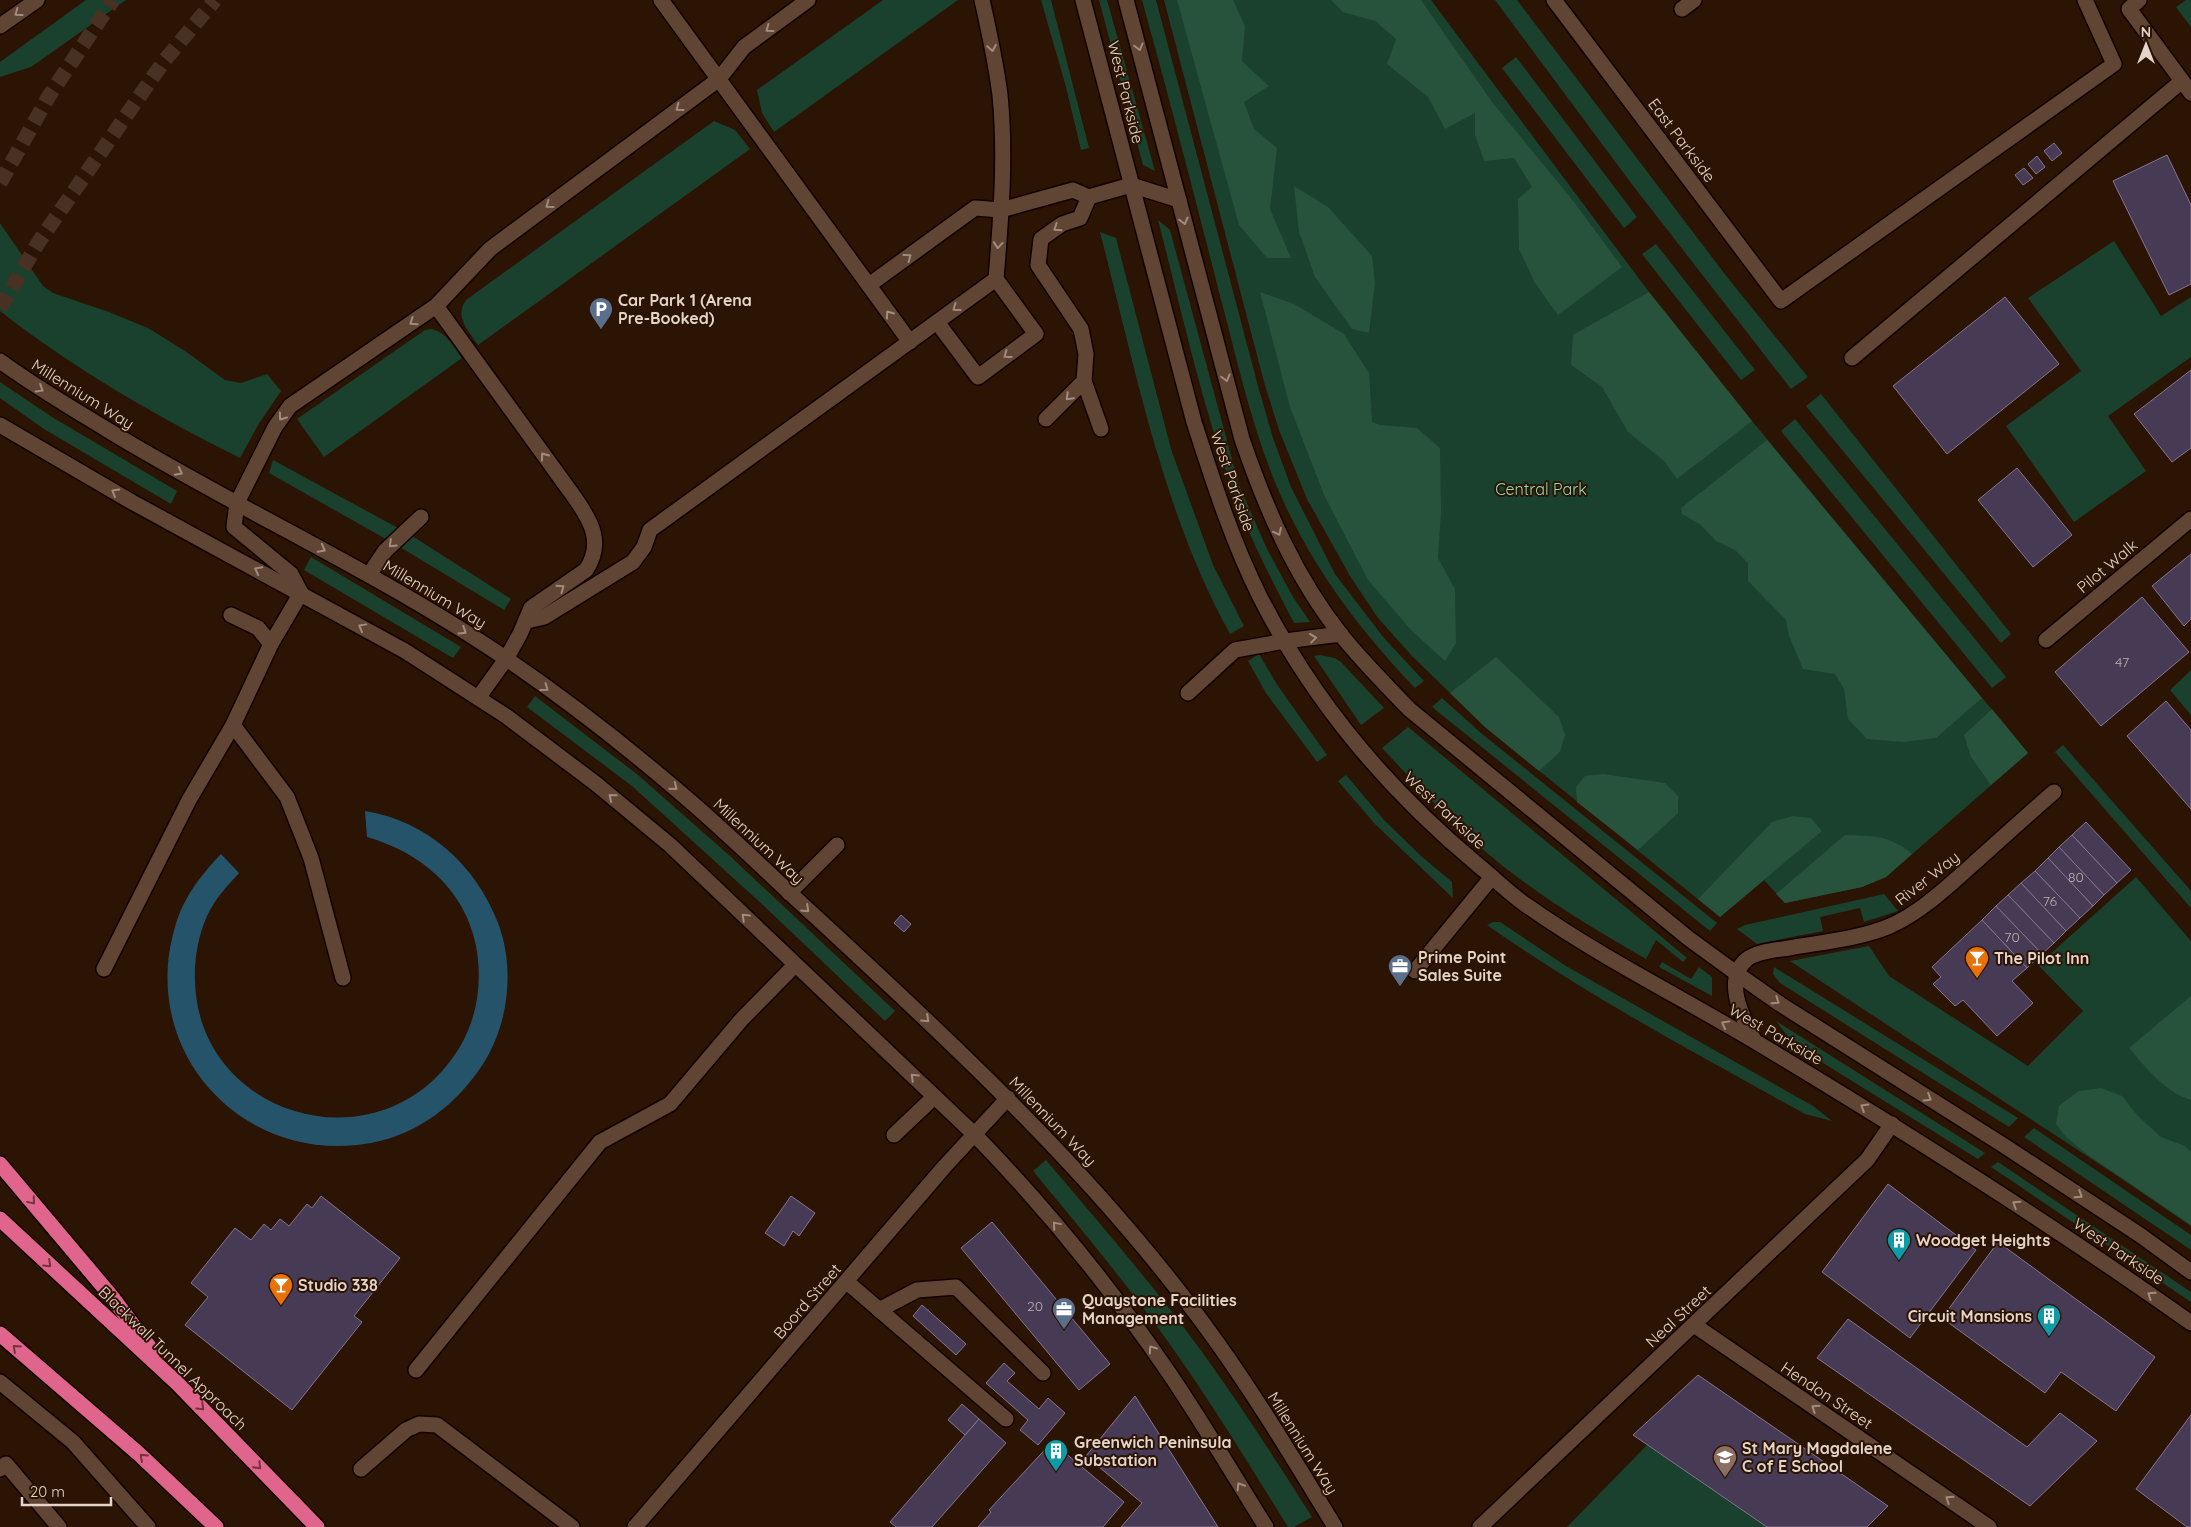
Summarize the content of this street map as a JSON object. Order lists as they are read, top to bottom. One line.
{"streets":{"highway":["Blackwall Tunnel Approach"],"street":["West Parkside","East Parkside","Millennium Way","Pilot Walk","River Way","Boord Street","Neal Street","Hendon Street"]},"crossings":[["West Parkside","River Way"],["West Parkside","Neal Street"],["Millennium Way","Boord Street"],["Neal Street","Hendon Street"]],"one_way":["Hendon Street"],"parks":["Central Park"],"places":{"parking":["Car Park 1 (Arena Pre-Booked)"],"bar":["The Pilot Inn","Studio 338"],"office":["Prime Point Sales Suite","Quaystone Facilities Management"],"building":["Woodget Heights","Circuit Mansions","Greenwich Peninsula Substation"],"school or university":["St Mary Magdalene C of E School"]},"house_numbers":["47","80","76","70","20"],"scale_bar":"20 m","north":"top"}
